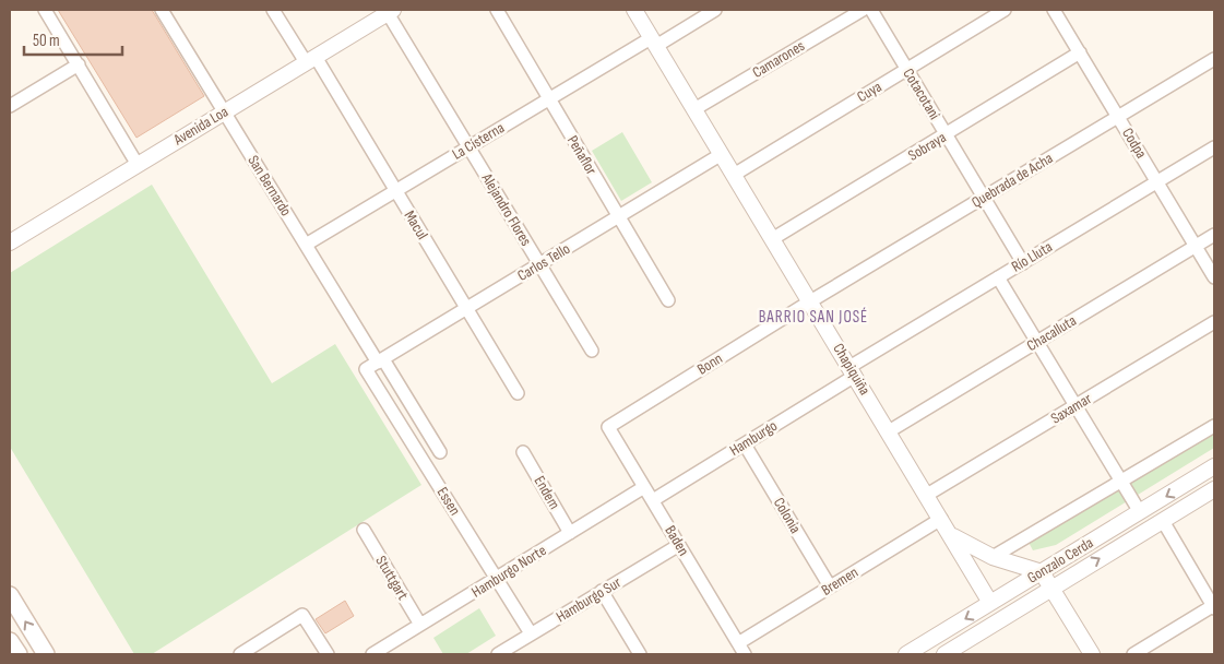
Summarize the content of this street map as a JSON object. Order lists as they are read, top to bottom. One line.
{"streets":{"street":["Camarones","Cuya","Cotacotani","Avenida Loa","La Cisterna","Codpa","Sobraya","Peñaflor","Quebrada de Acha","San Bernardo","Alejandro Flores","Macul","Río Lluta","Carlos Tello","Chacalluta","Bonn","Chapiquiña","Saxamar","Hamburgo","Endem","Essen","Colonia","Baden","Gonzalo Cerda","Hamburgo Norte","Stuttgart","Bremen","Hamburgo Sur"]},"crossings":[["Camarones","Chapiquiña"],["Cuya","Cotacotani"],["Cuya","Chapiquiña"],["Cotacotani","Sobraya"],["Cotacotani","Quebrada de Acha"],["Cotacotani","Río Lluta"],["Avenida Loa","San Bernardo"],["Avenida Loa","Alejandro Flores"],["Avenida Loa","Macul"],["La Cisterna","Peñaflor"],["La Cisterna","San Bernardo"],["La Cisterna","Alejandro Flores"],["La Cisterna","Macul"],["La Cisterna","Chapiquiña"],["Codpa","Sobraya"],["Codpa","Quebrada de Acha"],["Codpa","Río Lluta"],["Codpa","Chacalluta"],["Sobraya","Chapiquiña"],["Peñaflor","Carlos Tello"],["Quebrada de Acha","Bonn"],["Quebrada de Acha","Chapiquiña"],["San Bernardo","Carlos Tello"],["Alejandro Flores","Carlos Tello"],["Macul","Carlos Tello"],["Río Lluta","Chapiquiña"],["Río Lluta","Hamburgo"],["Carlos Tello","Chapiquiña"],["Carlos Tello","Essen"],["Chacalluta","Chapiquiña"],["Bonn","Chapiquiña"],["Bonn","Baden"],["Chapiquiña","Saxamar"],["Chapiquiña","Hamburgo"],["Chapiquiña","Gonzalo Cerda"],["Chapiquiña","Bremen"],["Hamburgo","Colonia"],["Hamburgo","Baden"],["Endem","Hamburgo Norte"],["Essen","Hamburgo Norte"],["Essen","Hamburgo Sur"],["Colonia","Bremen"],["Baden","Hamburgo Norte"],["Baden","Bremen"],["Baden","Hamburgo Sur"],["Hamburgo Norte","Stuttgart"]],"districts":["BARRIO SAN JOSÉ"],"scale_bar":"50 m"}
